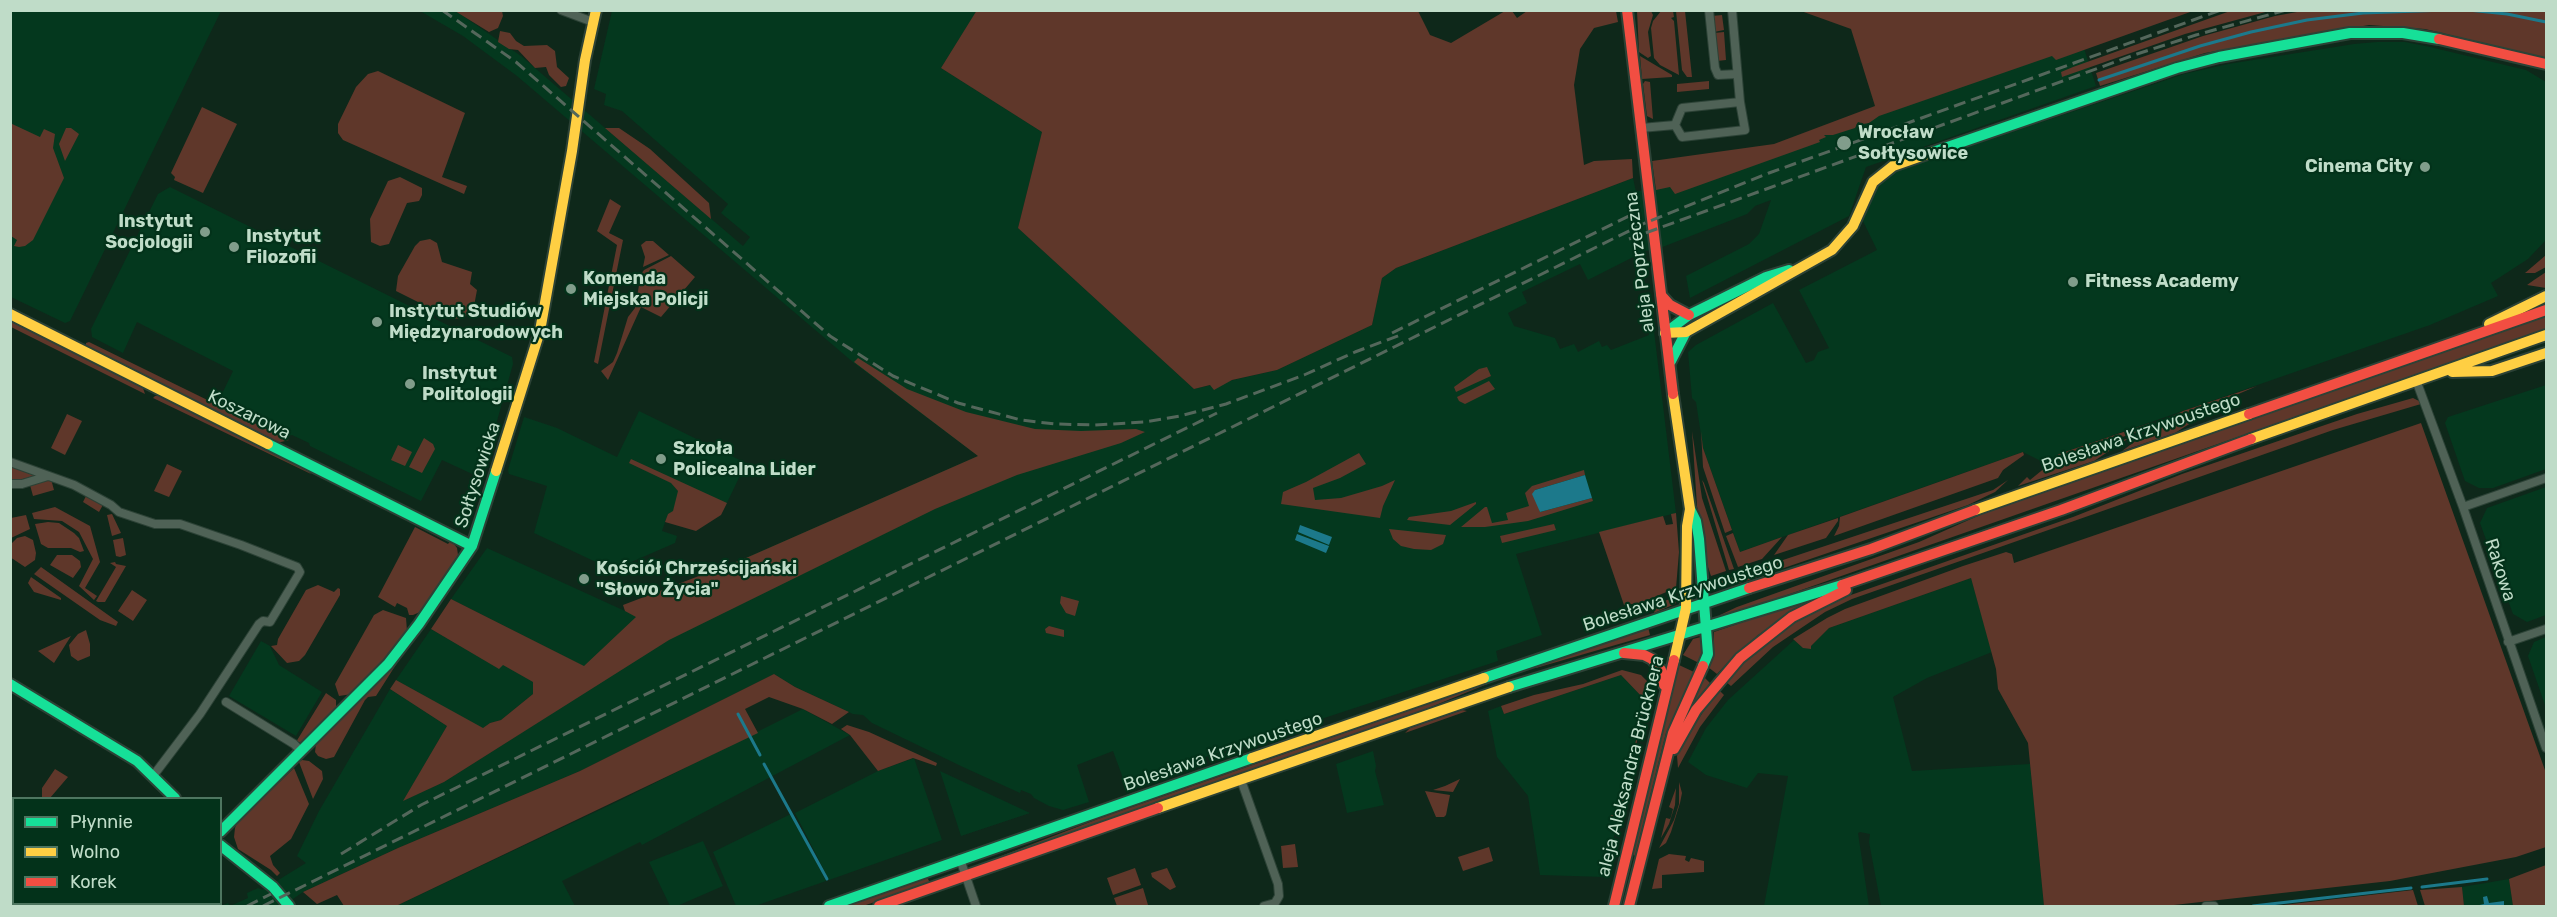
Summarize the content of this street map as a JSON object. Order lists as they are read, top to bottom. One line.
{"streets":{"main road":["aleja Poprzeczna","Koszarowa","Bolesława Krzywoustego","Sołtysowicka","aleja Aleksandra Brücknera"],"street":["Rakowa"]},"crossings":[["aleja Poprzeczna","Bolesława Krzywoustego"],["aleja Poprzeczna","aleja Aleksandra Brücknera"],["Koszarowa","Sołtysowicka"],["Bolesława Krzywoustego","Rakowa"],["Bolesława Krzywoustego","aleja Aleksandra Brücknera"]],"places":["Wrocław Sołtysowice","Cinema City","Instytut Socjologii","Instytut Filozofii","Fitness Academy","Komenda Miejska Policji","Instytut Studiów Międzynarodowych","Instytut Politologii","Szkoła Policealna Lider","Kościół Chrześcijański \"Słowo Życia\""],"legend":["Płynnie","Wolno","Korek"]}
